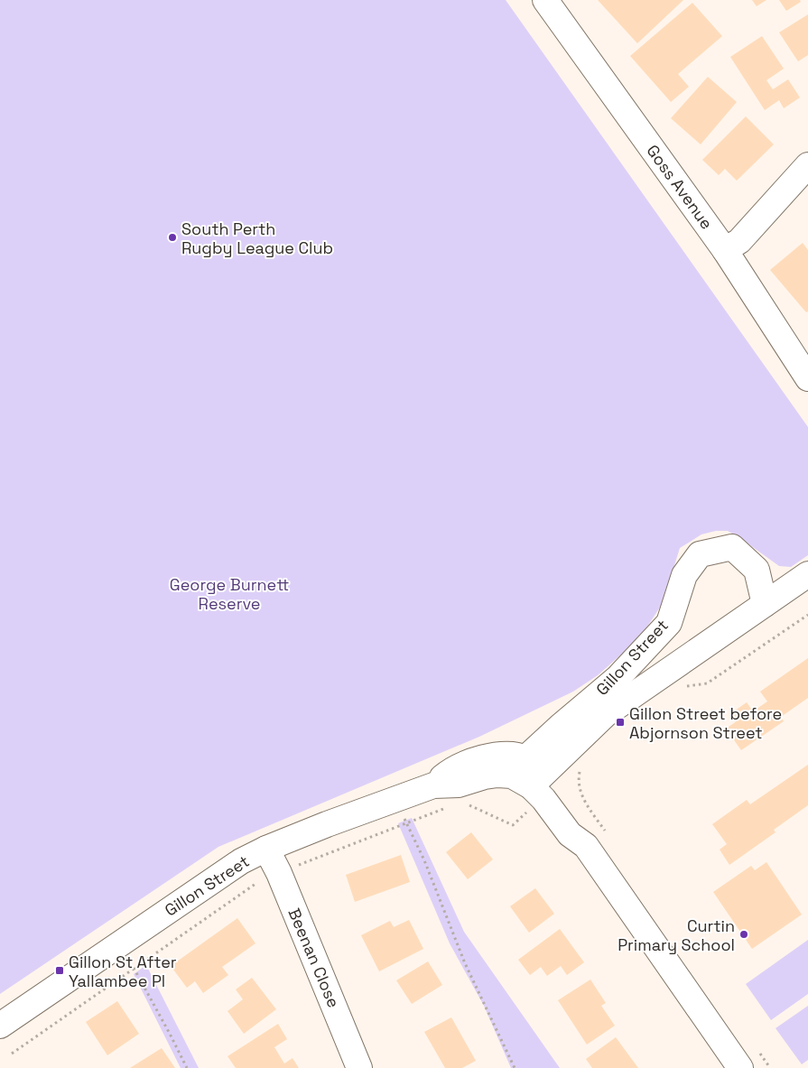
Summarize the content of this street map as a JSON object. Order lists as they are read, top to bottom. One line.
{"streets":{"street":["Goss Avenue","Gillon Street","Beenan Close"]},"crossings":[["Gillon Street","Beenan Close"]],"parks":["George Burnett Reserve"],"places":{"other":["South Perth Rugby League Club","Curtin Primary School"],"transit":["Gillon Street before Abjornson Street","Gillon St After Yallambee Pl"]}}
